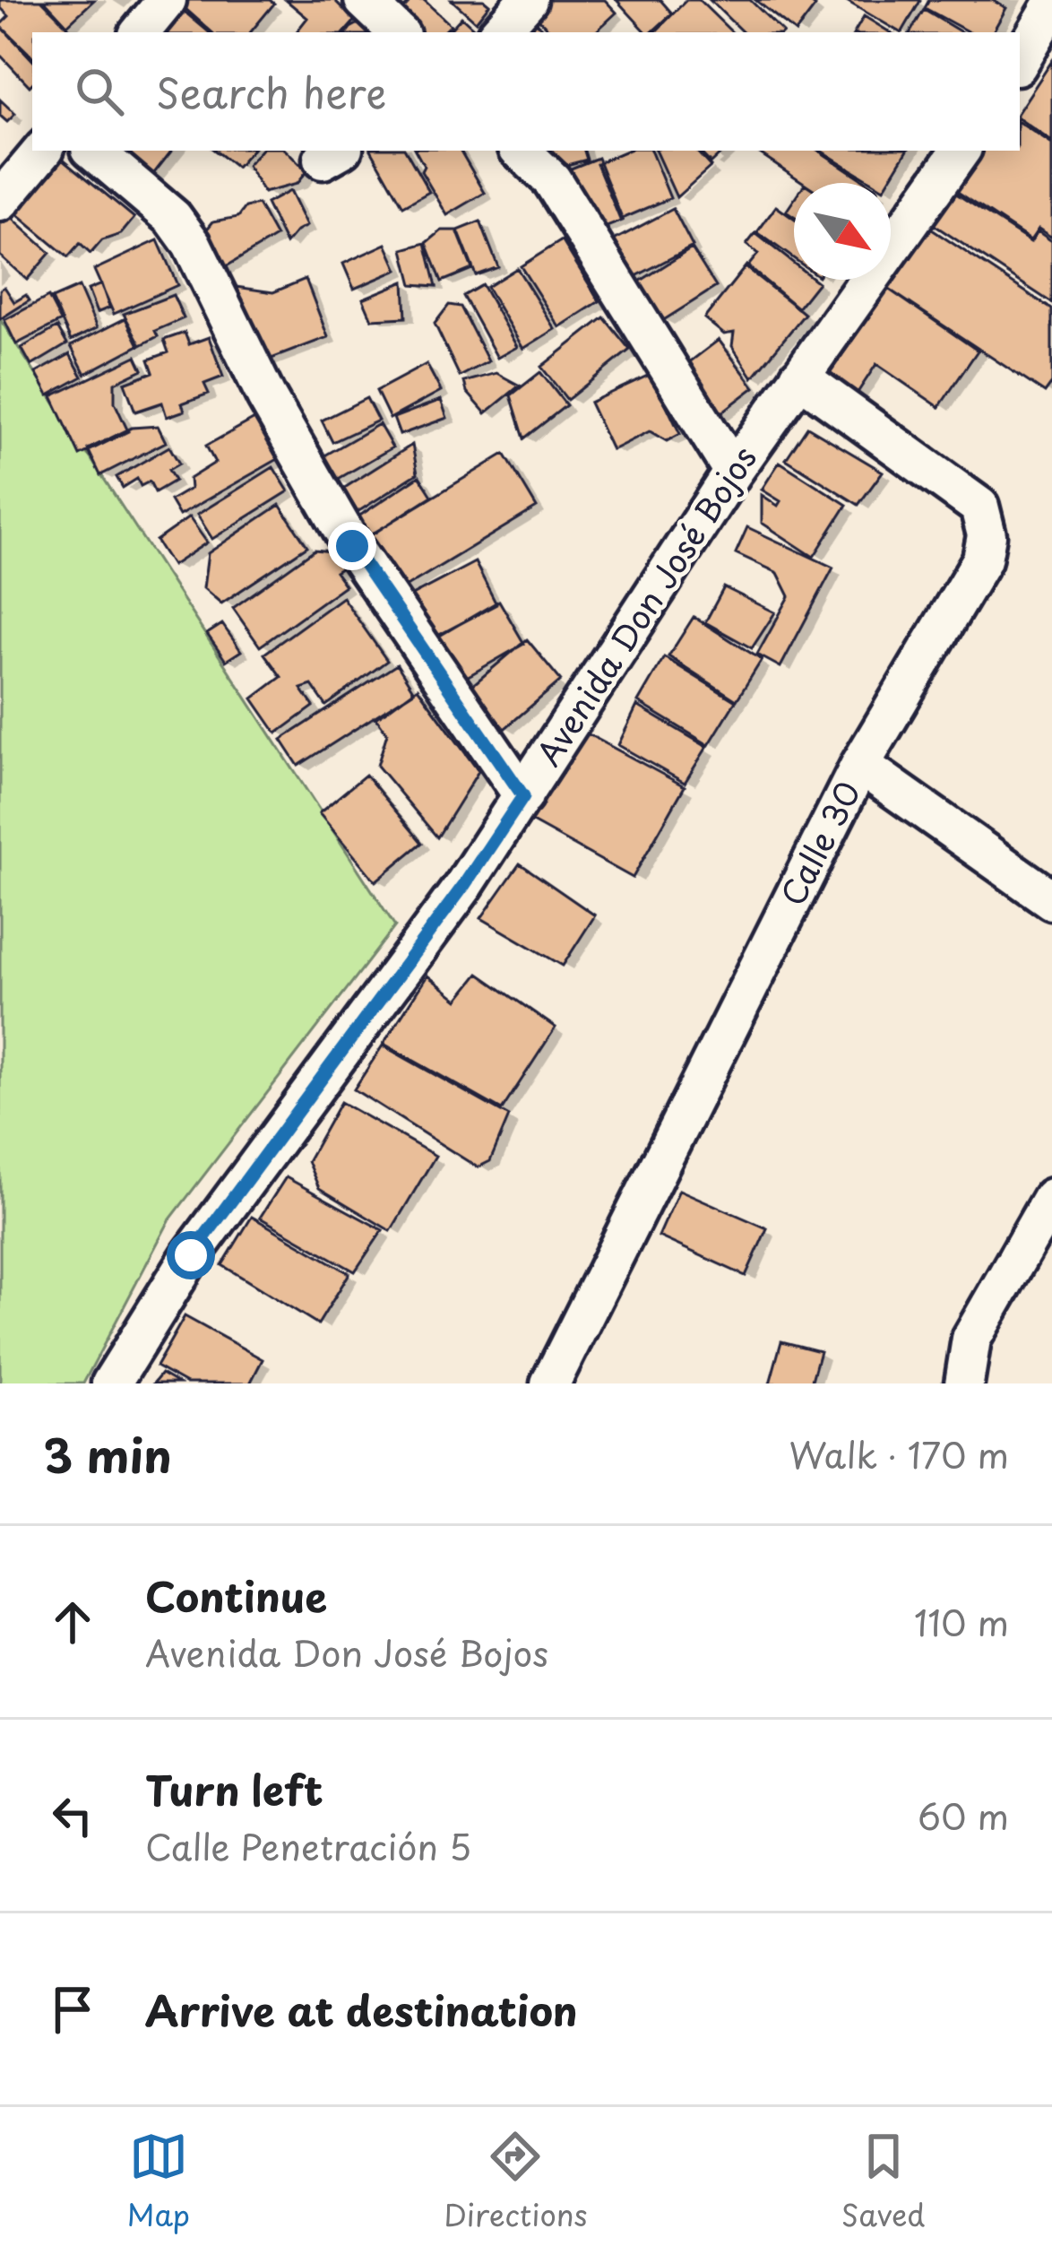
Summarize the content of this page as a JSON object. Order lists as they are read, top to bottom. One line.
{"streets":{"street":["Avenida Don José Bojos","Calle 30"]},"crossings":[["Avenida Don José Bojos","Calle 30"]],"north":"bottom right","page":{"search":"Search here","heading":["3 min","Walk · 170 m"],"list":[["Continue","Avenida Don José Bojos","110 m"],["Turn left","Calle Penetración 5","60 m"],"Arrive at destination"],"nav":["Map","Directions","Saved"]}}
